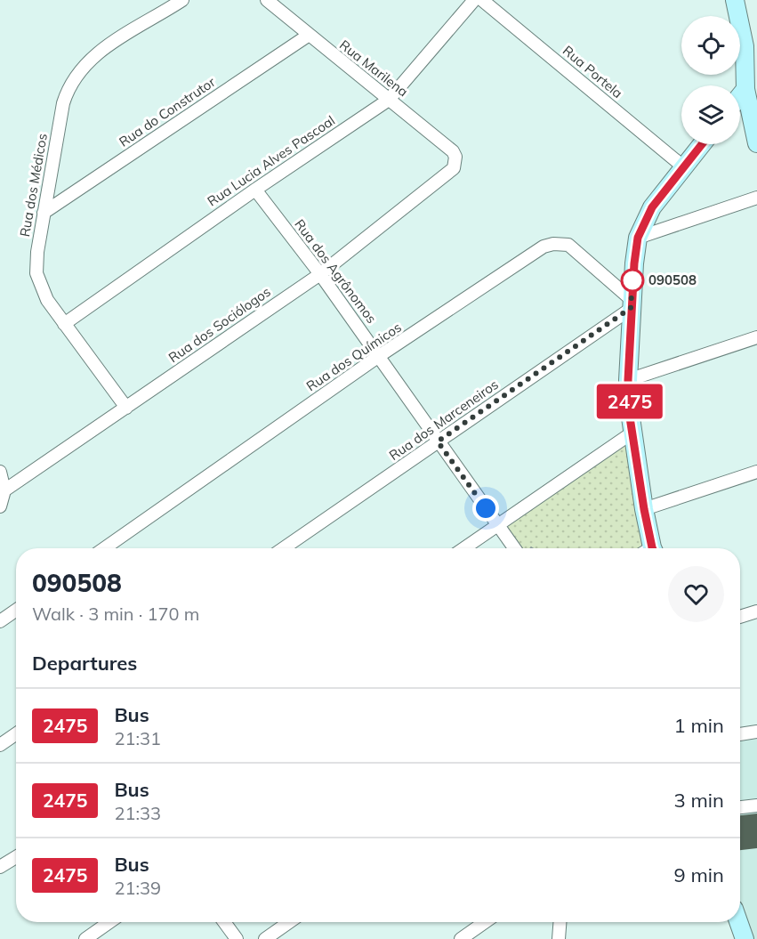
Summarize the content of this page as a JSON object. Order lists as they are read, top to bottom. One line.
{"streets":{"street":["Rua Marilena","Rua Portela","Rua do Construtor","Rua Lucia Alves Pascoal","Rua dos Médicos","Rua dos Agrônomos","Rua dos Sociólogos","Rua dos Químicos","Rua dos Marceneiros"]},"crossings":[["Rua Marilena","Rua do Construtor"],["Rua Marilena","Rua Lucia Alves Pascoal"],["Rua Marilena","Rua dos Sociólogos"],["Rua do Construtor","Rua dos Médicos"],["Rua Lucia Alves Pascoal","Rua dos Médicos"],["Rua Lucia Alves Pascoal","Rua dos Agrônomos"],["Rua dos Médicos","Rua dos Sociólogos"],["Rua dos Agrônomos","Rua dos Sociólogos"],["Rua dos Agrônomos","Rua dos Químicos"],["Rua dos Agrônomos","Rua dos Marceneiros"],["Rua dos Químicos","Rua dos Marceneiros"]],"places":["090508"],"lines":["bus line 2475"],"page":{"on_map":"2475","heading":[["090508","Walk · 3 min · 170 m"],"Departures"],"list":[{"mark":"2475","name":"Bus","note":"21:31","value":"1 min"},{"mark":"2475","name":"Bus","note":"21:33","value":"3 min"},{"mark":"2475","name":"Bus","note":"21:39","value":"9 min"}]}}
